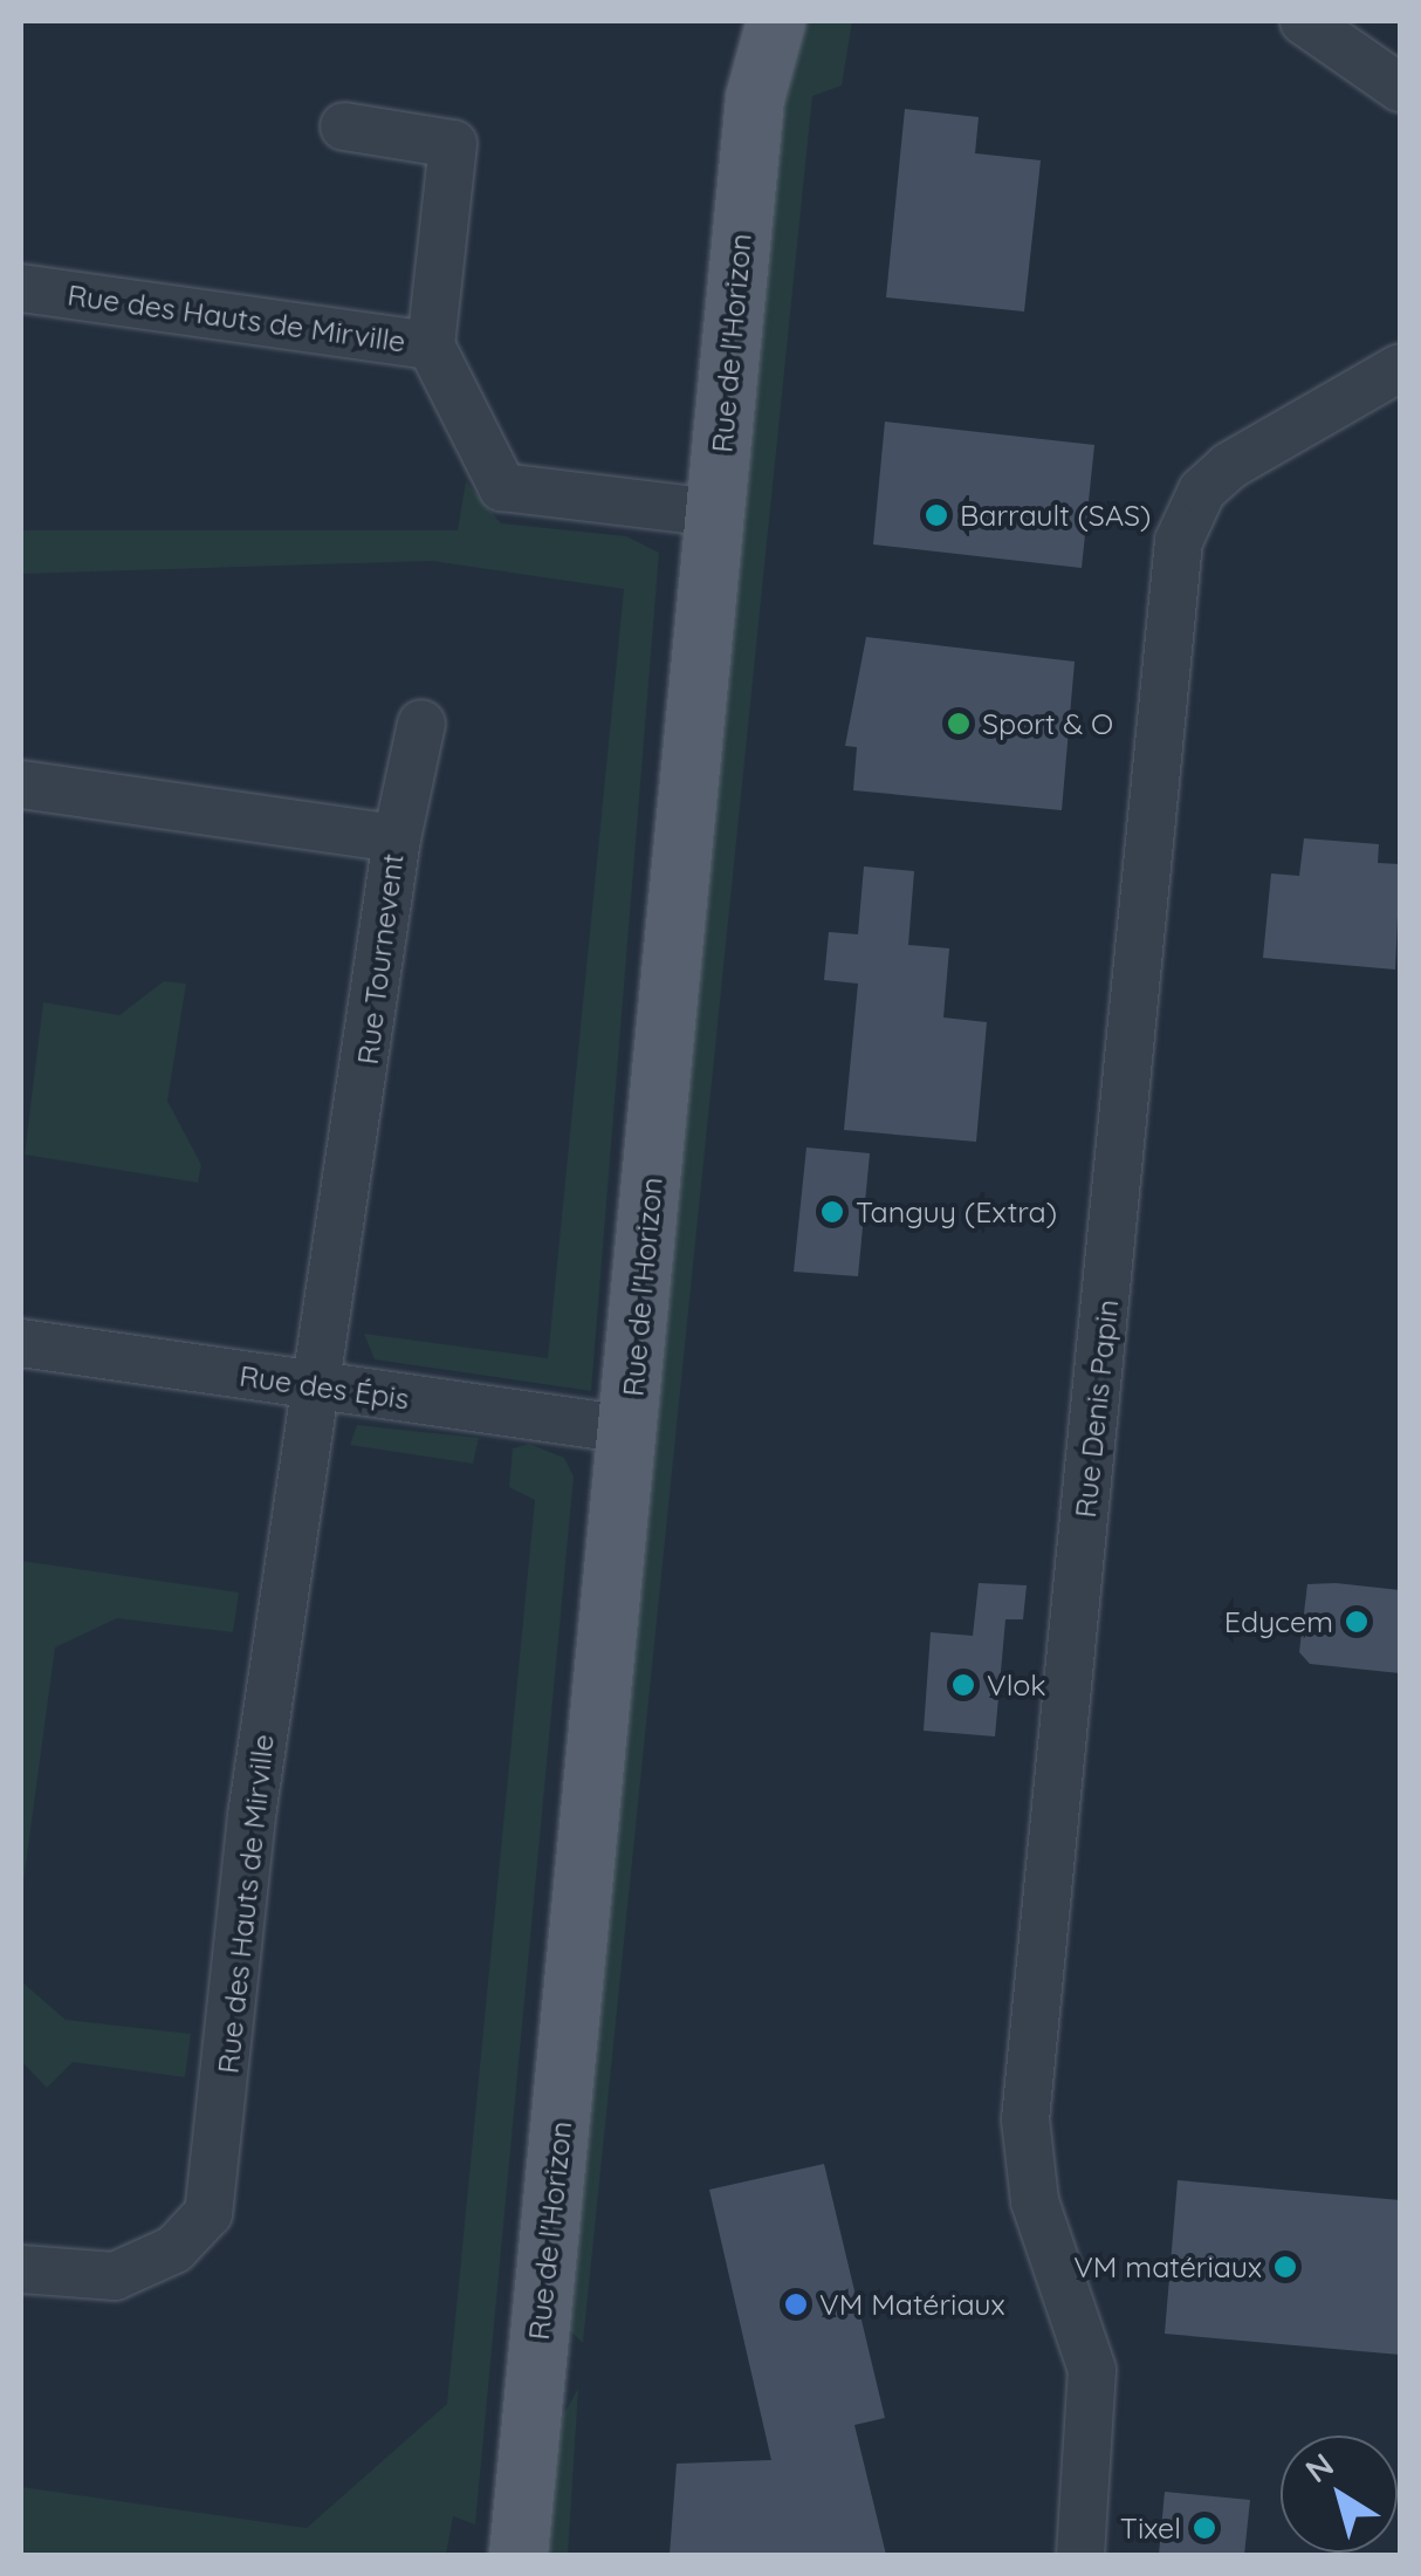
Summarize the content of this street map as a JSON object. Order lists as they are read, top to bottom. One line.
{"streets":{"main road":["Rue de l'Horizon"],"street":["Rue des Hauts de Mirville","Rue Tournevent","Rue des Épis","Rue Denis Papin"]},"crossings":[["Rue des Hauts de Mirville","Rue de l'Horizon"],["Rue des Hauts de Mirville","Rue Tournevent"],["Rue des Hauts de Mirville","Rue des Épis"],["Rue de l'Horizon","Rue des Épis"],["Rue Tournevent","Rue des Épis"]],"places":["Barrault (SAS)","Sport & O","Tanguy (Extra)","Edycem","Vlok","VM matériaux","VM Matériaux","Tixel"],"north":"top left"}
